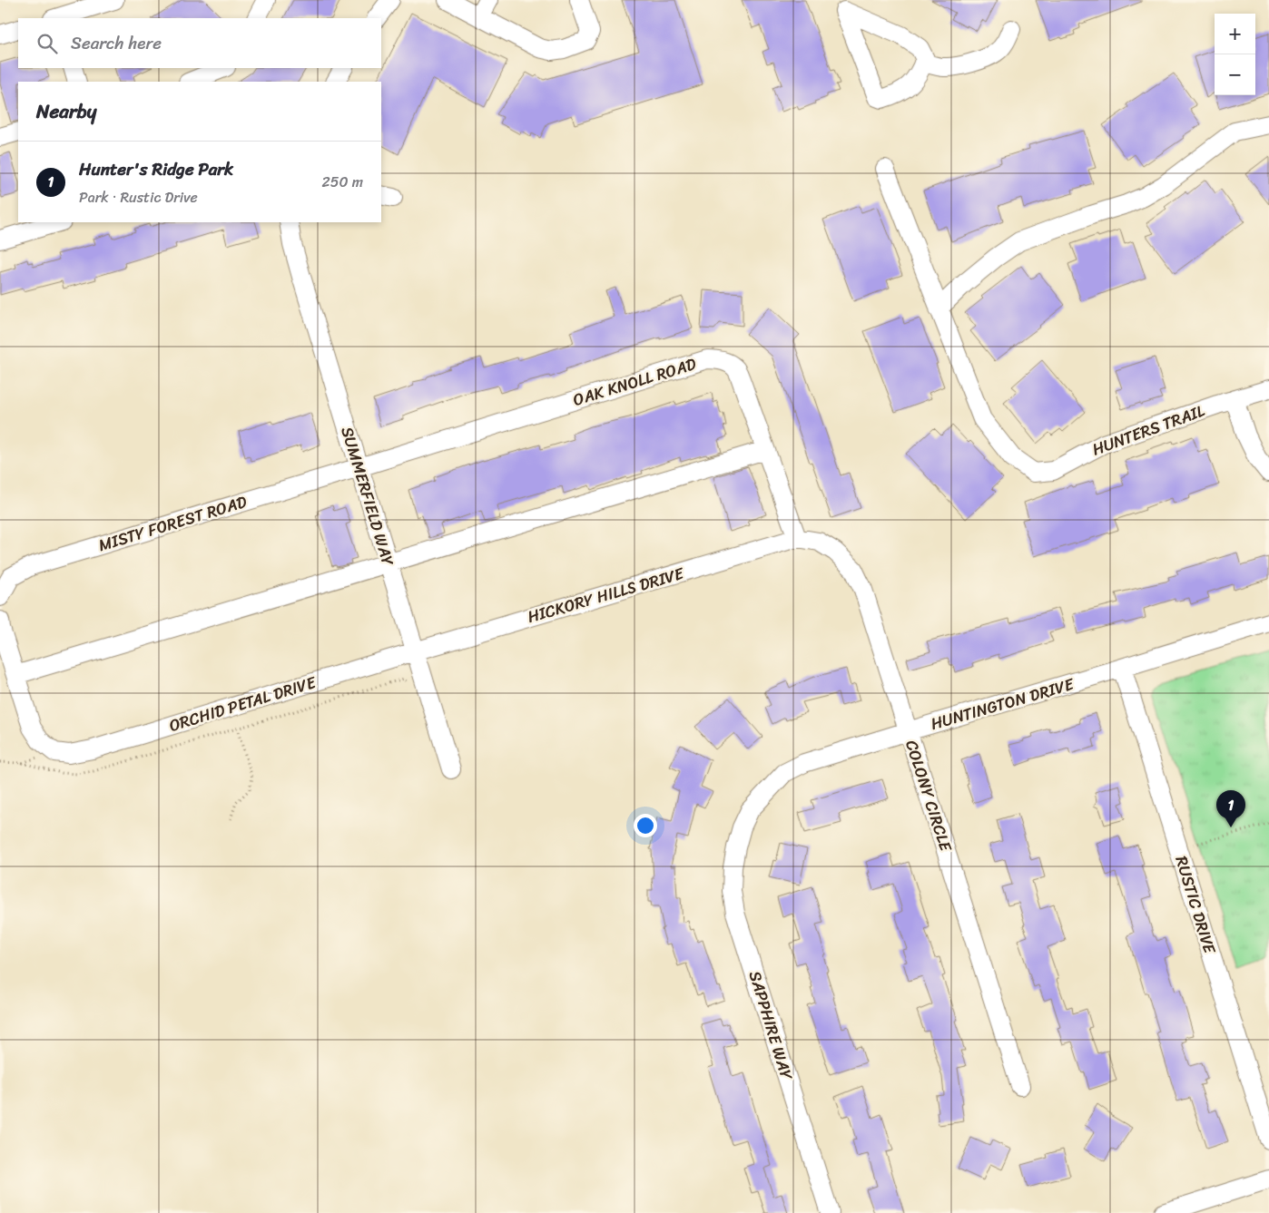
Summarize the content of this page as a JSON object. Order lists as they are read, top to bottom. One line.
{"streets":{"street":["OAK KNOLL ROAD","HUNTERS TRAIL","SUMMERFIELD WAY","MISTY FOREST ROAD","HICKORY HILLS DRIVE","ORCHID PETAL DRIVE","HUNTINGTON DRIVE","COLONY CIRCLE","RUSTIC DRIVE","SAPPHIRE WAY"]},"crossings":[["OAK KNOLL ROAD","SUMMERFIELD WAY"],["OAK KNOLL ROAD","MISTY FOREST ROAD"],["OAK KNOLL ROAD","HICKORY HILLS DRIVE"],["OAK KNOLL ROAD","COLONY CIRCLE"],["SUMMERFIELD WAY","MISTY FOREST ROAD"],["SUMMERFIELD WAY","HICKORY HILLS DRIVE"],["SUMMERFIELD WAY","ORCHID PETAL DRIVE"],["HICKORY HILLS DRIVE","ORCHID PETAL DRIVE"],["HICKORY HILLS DRIVE","COLONY CIRCLE"],["HUNTINGTON DRIVE","COLONY CIRCLE"],["HUNTINGTON DRIVE","RUSTIC DRIVE"],["HUNTINGTON DRIVE","SAPPHIRE WAY"]],"page":{"map_buttons":["+","−"],"search":"Search here","heading":"Nearby","list":[{"mark":"1","name":"Hunter's Ridge Park","note":"Park · Rustic Drive","value":"250 m"}],"pins":"1"}}
